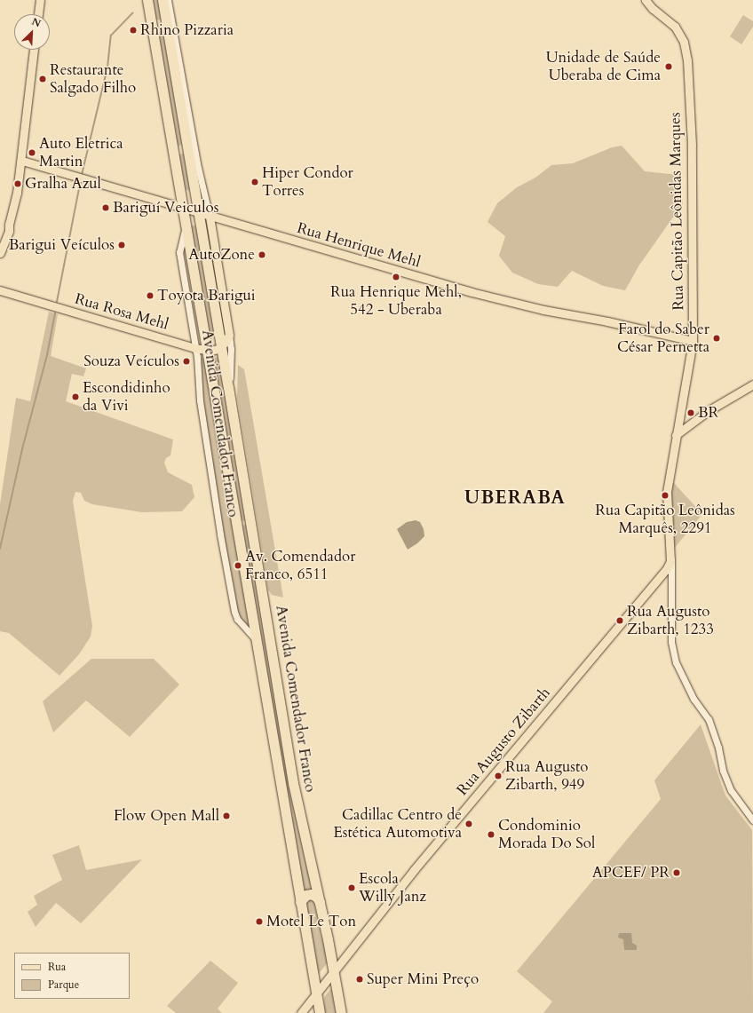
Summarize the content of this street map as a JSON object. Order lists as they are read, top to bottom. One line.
{"streets":{"highway":["Avenida Comendador Franco"],"main road":["Rua Capitão Leônidas Marques","Rua Henrique Mehl","Rua Rosa Mehl","Rua Augusto Zibarth"]},"crossings":[["Rua Capitão Leônidas Marques","Rua Henrique Mehl"],["Rua Capitão Leônidas Marques","Rua Augusto Zibarth"],["Rua Henrique Mehl","Avenida Comendador Franco"],["Rua Rosa Mehl","Avenida Comendador Franco"],["Avenida Comendador Franco","Rua Augusto Zibarth"]],"districts":["UBERABA"],"places":["Rhino Pizzaria","Unidade de Saúde Uberaba de Cima","Restaurante Salgado Filho","Auto Eletrica Martin","Hiper Condor Torres","Gralha Azul","Bariguí Veiculos","Barigui Veículos","AutoZone","Rua Henrique Mehl, 542 - Uberaba","Toyota Barigui","Farol do Saber César Pernetta","Souza Veículos","Escondidinho da Vivi","BR","Rua Capitão Leônidas Marquês, 2291","Av. Comendador Franco, 6511","Rua Augusto Zibarth, 1233","Rua Augusto Zibarth, 949","Flow Open Mall","Cadillac Centro de Estética Automotiva","Condominio Morada Do Sol","APCEF/ PR","Escola Willy Janz","Motel Le Ton","Super Mini Preço"],"legend":["Rua","Parque"],"north":"top right"}
